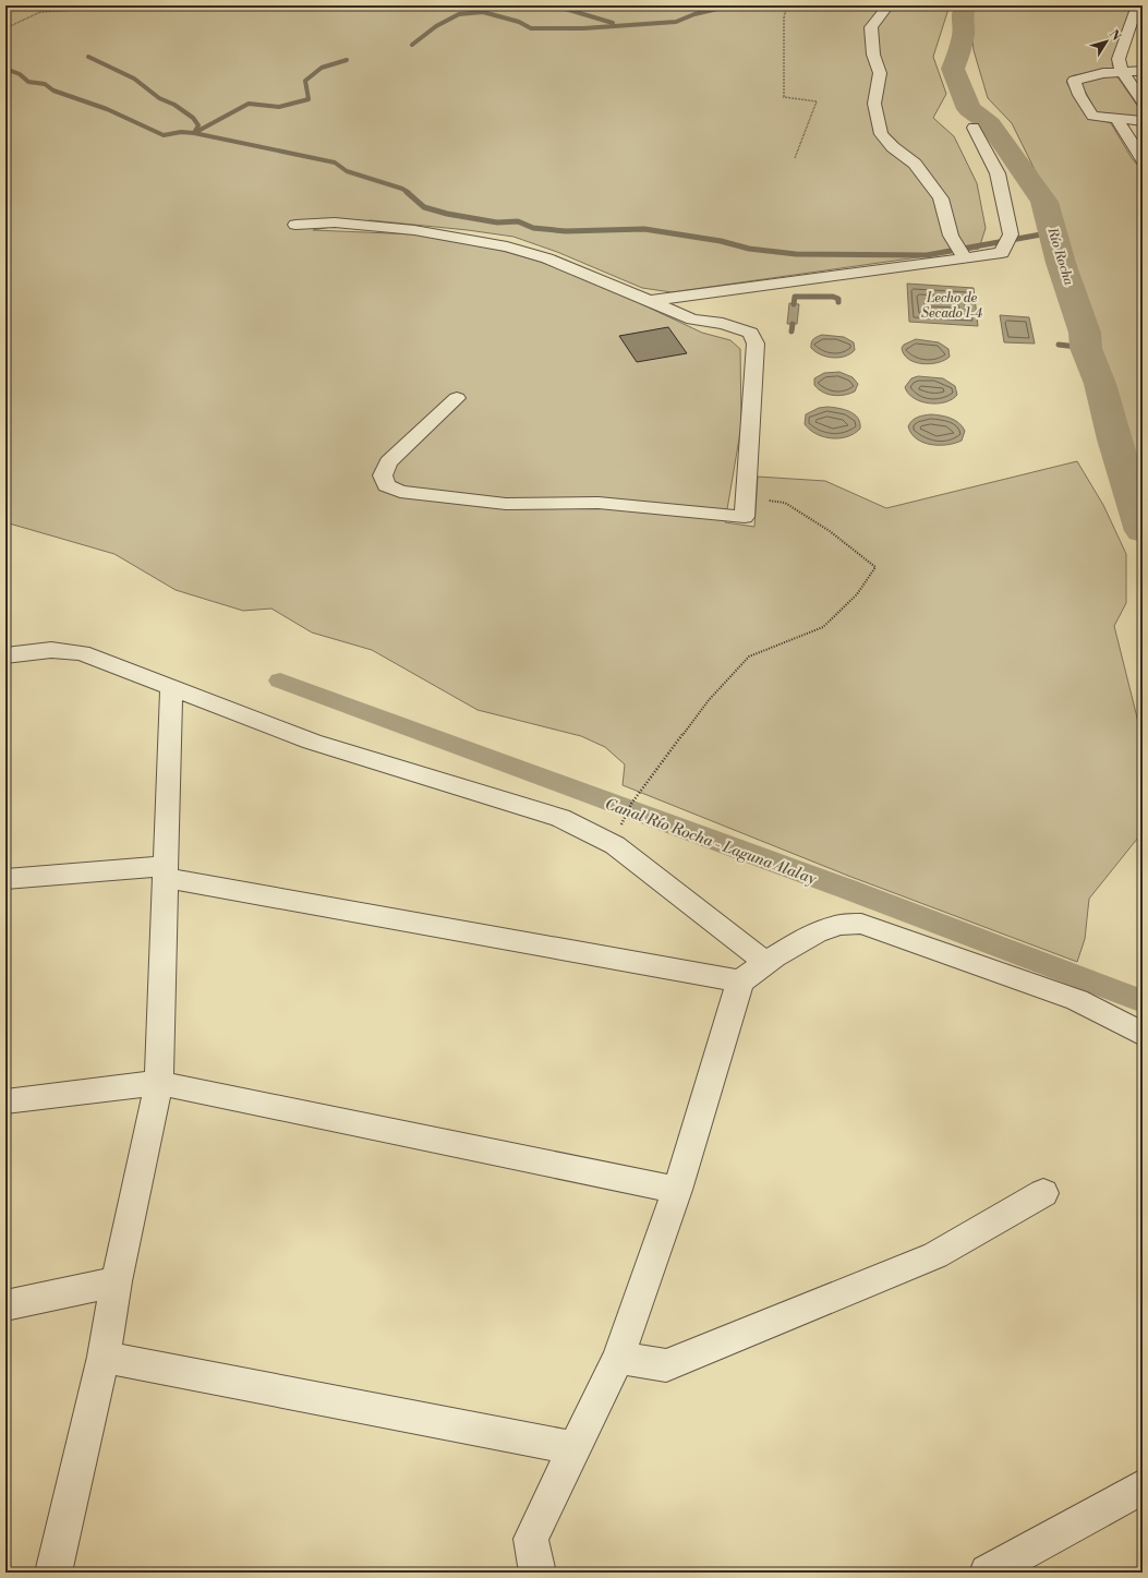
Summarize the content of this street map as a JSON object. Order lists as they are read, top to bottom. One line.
{"water":["Río Rocha","Lecho de Secado 1-4","Canal Río Rocha - Laguna Alalay"],"north":"top right"}
